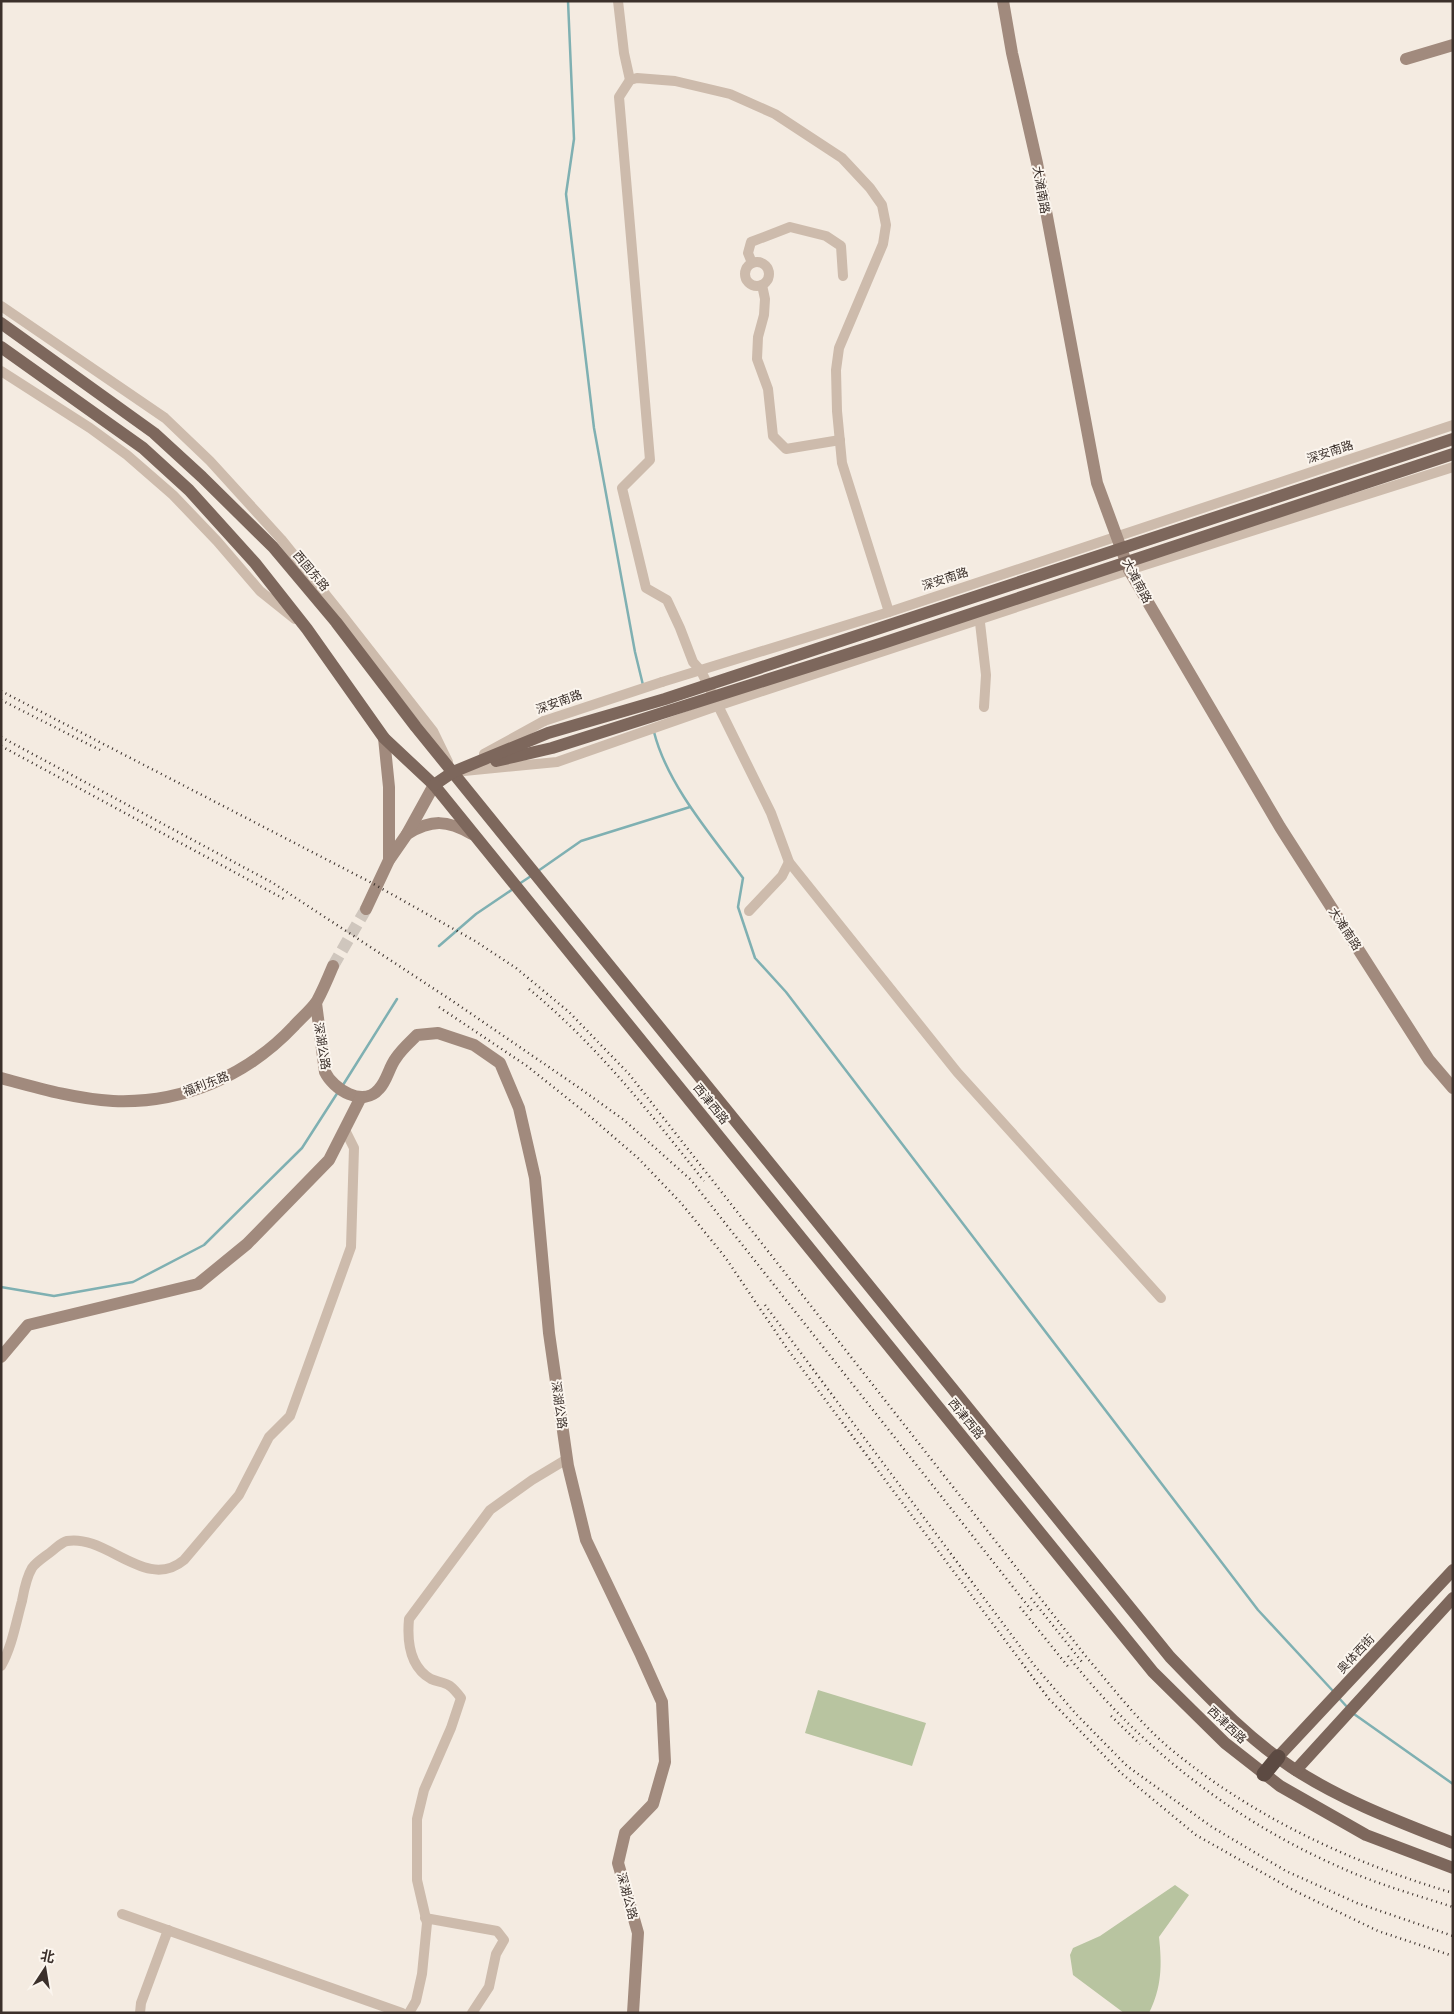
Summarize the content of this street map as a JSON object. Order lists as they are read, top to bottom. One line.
{"streets":{"main road":["大滩南路","深安南路","西固东路","深湖公路","福利东路","西津西路","奥体西街"]},"crossings":[["大滩南路","深安南路"],["深安南路","西固东路"],["西固东路","西津西路"],["深湖公路","福利东路"],["西津西路","奥体西街"]],"north":"top"}
